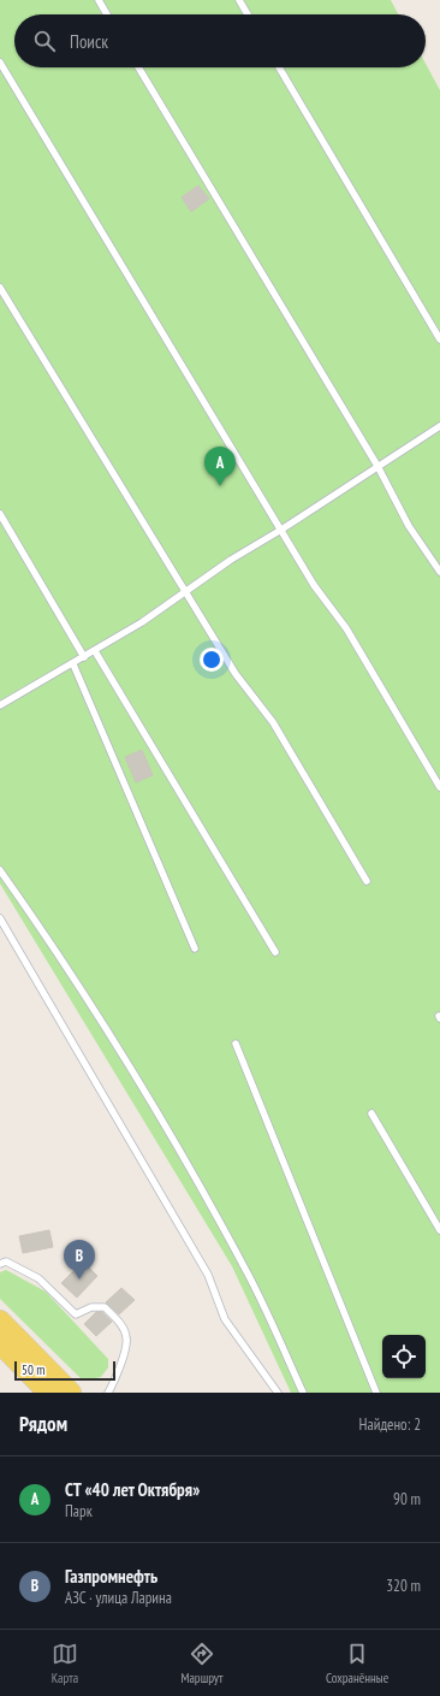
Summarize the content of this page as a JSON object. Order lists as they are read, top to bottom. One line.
{"scale_bar":"50 m","page":{"search":"Поиск","pins":["A","B"],"scale":"50 m","heading":["Рядом","Найдено: 2"],"list":[{"mark":"A","name":"СТ «40 лет Октября»","note":"Парк","value":"90 m"},{"mark":"B","name":"Газпромнефть","note":"АЗС · улица Ларина","value":"320 m"}],"nav":["Карта","Маршрут","Сохранённые"]}}
